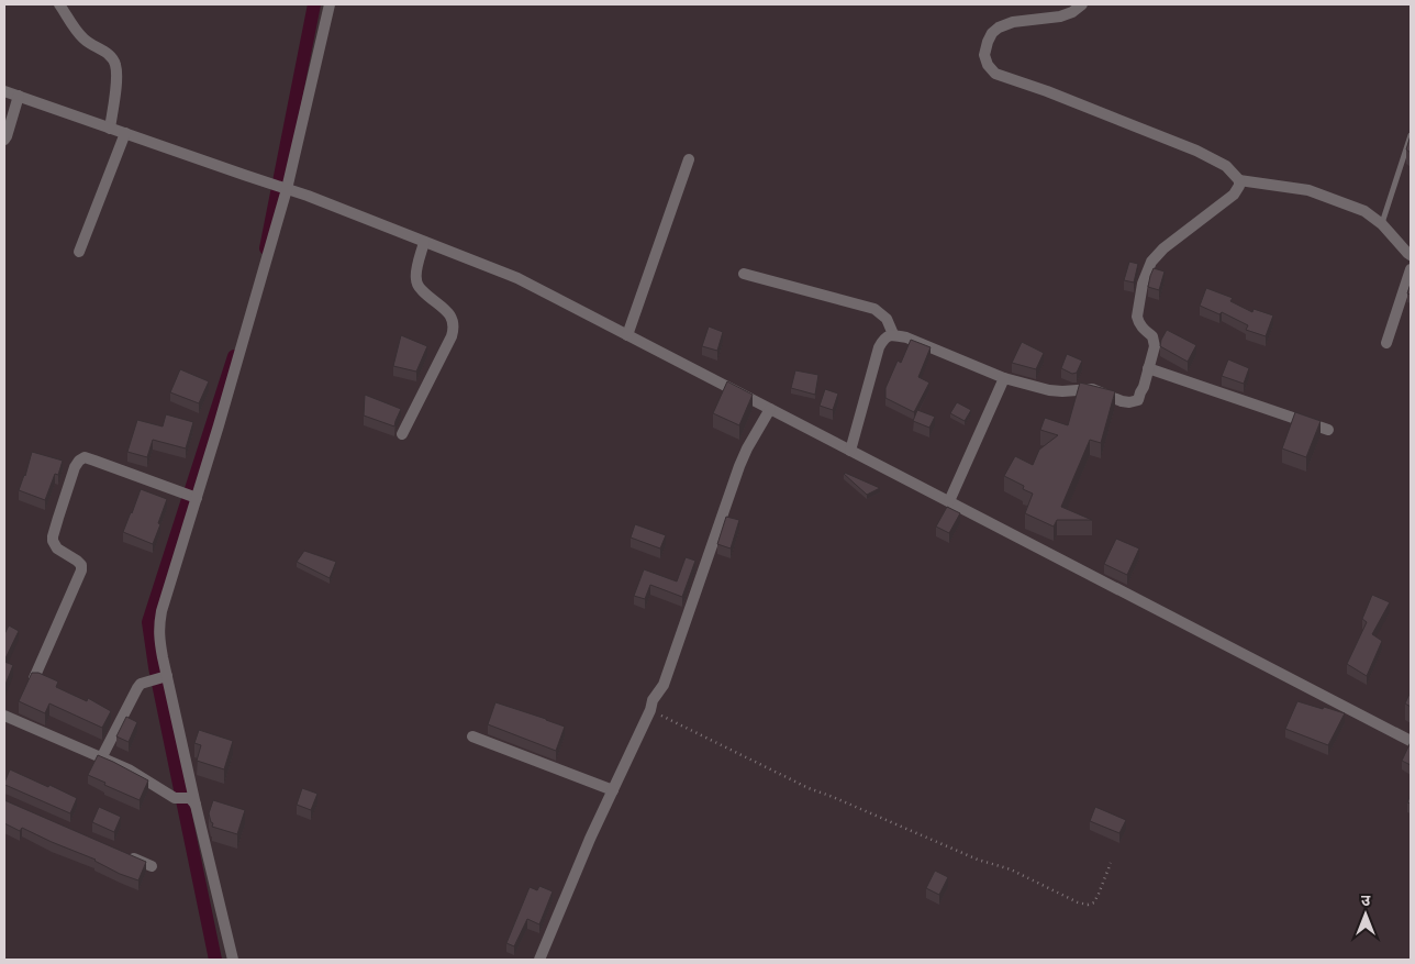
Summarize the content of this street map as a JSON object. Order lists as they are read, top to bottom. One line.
{"north":"top"}
